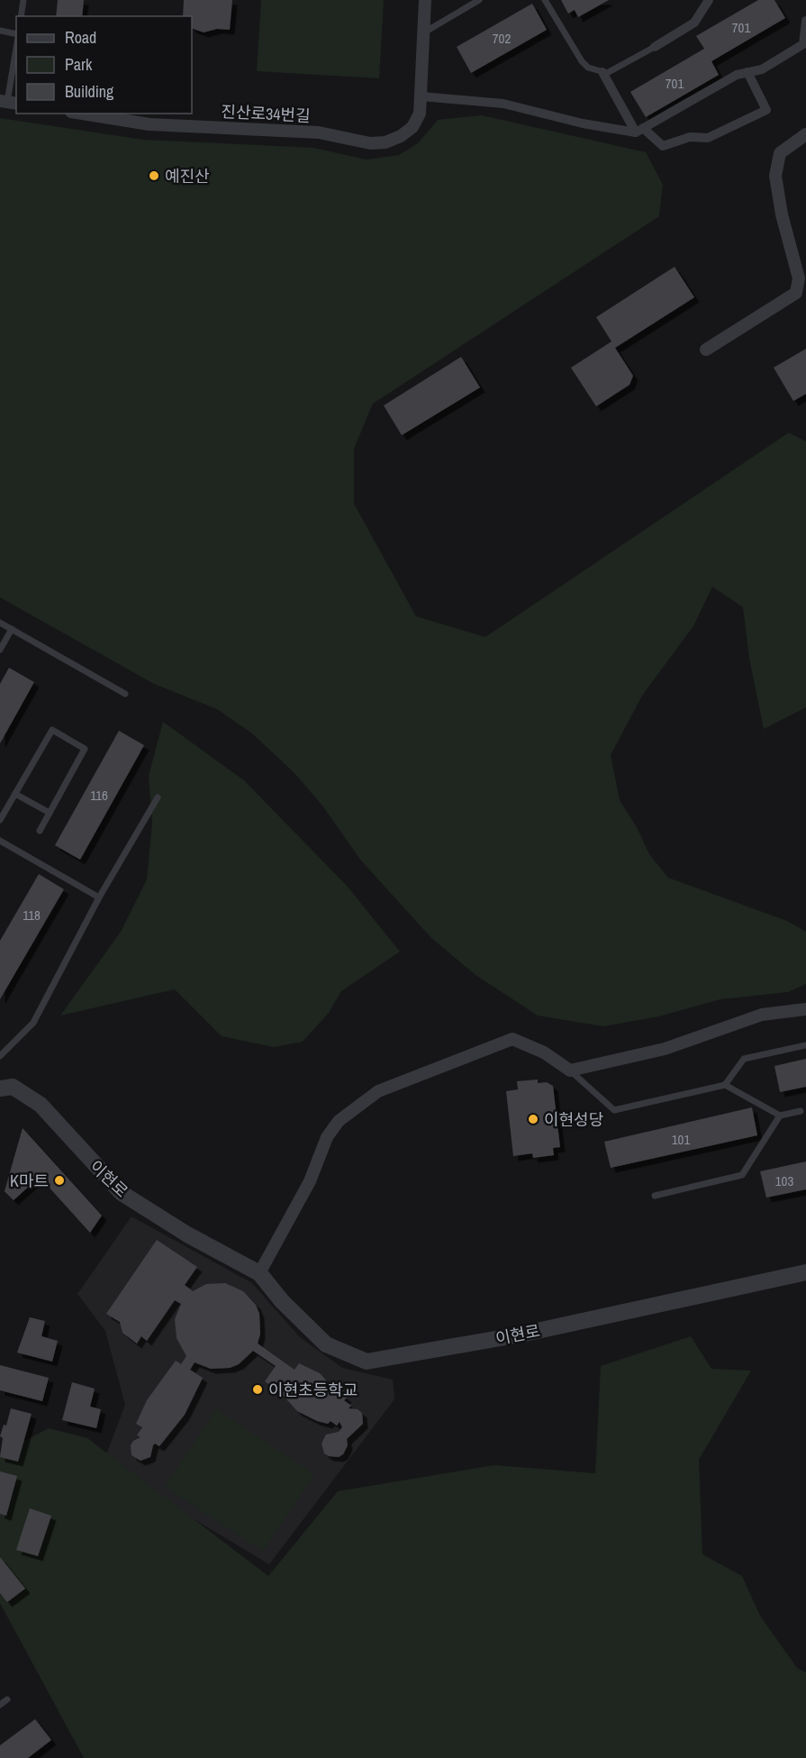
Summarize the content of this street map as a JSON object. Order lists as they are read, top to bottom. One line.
{"streets":{"street":["진산로34번길","이현로"]},"places":["예진산","이현성당","K마트","이현초등학교"],"house_numbers":["701","702","701","116","118","101","103"],"legend":["Road","Park","Building"]}
